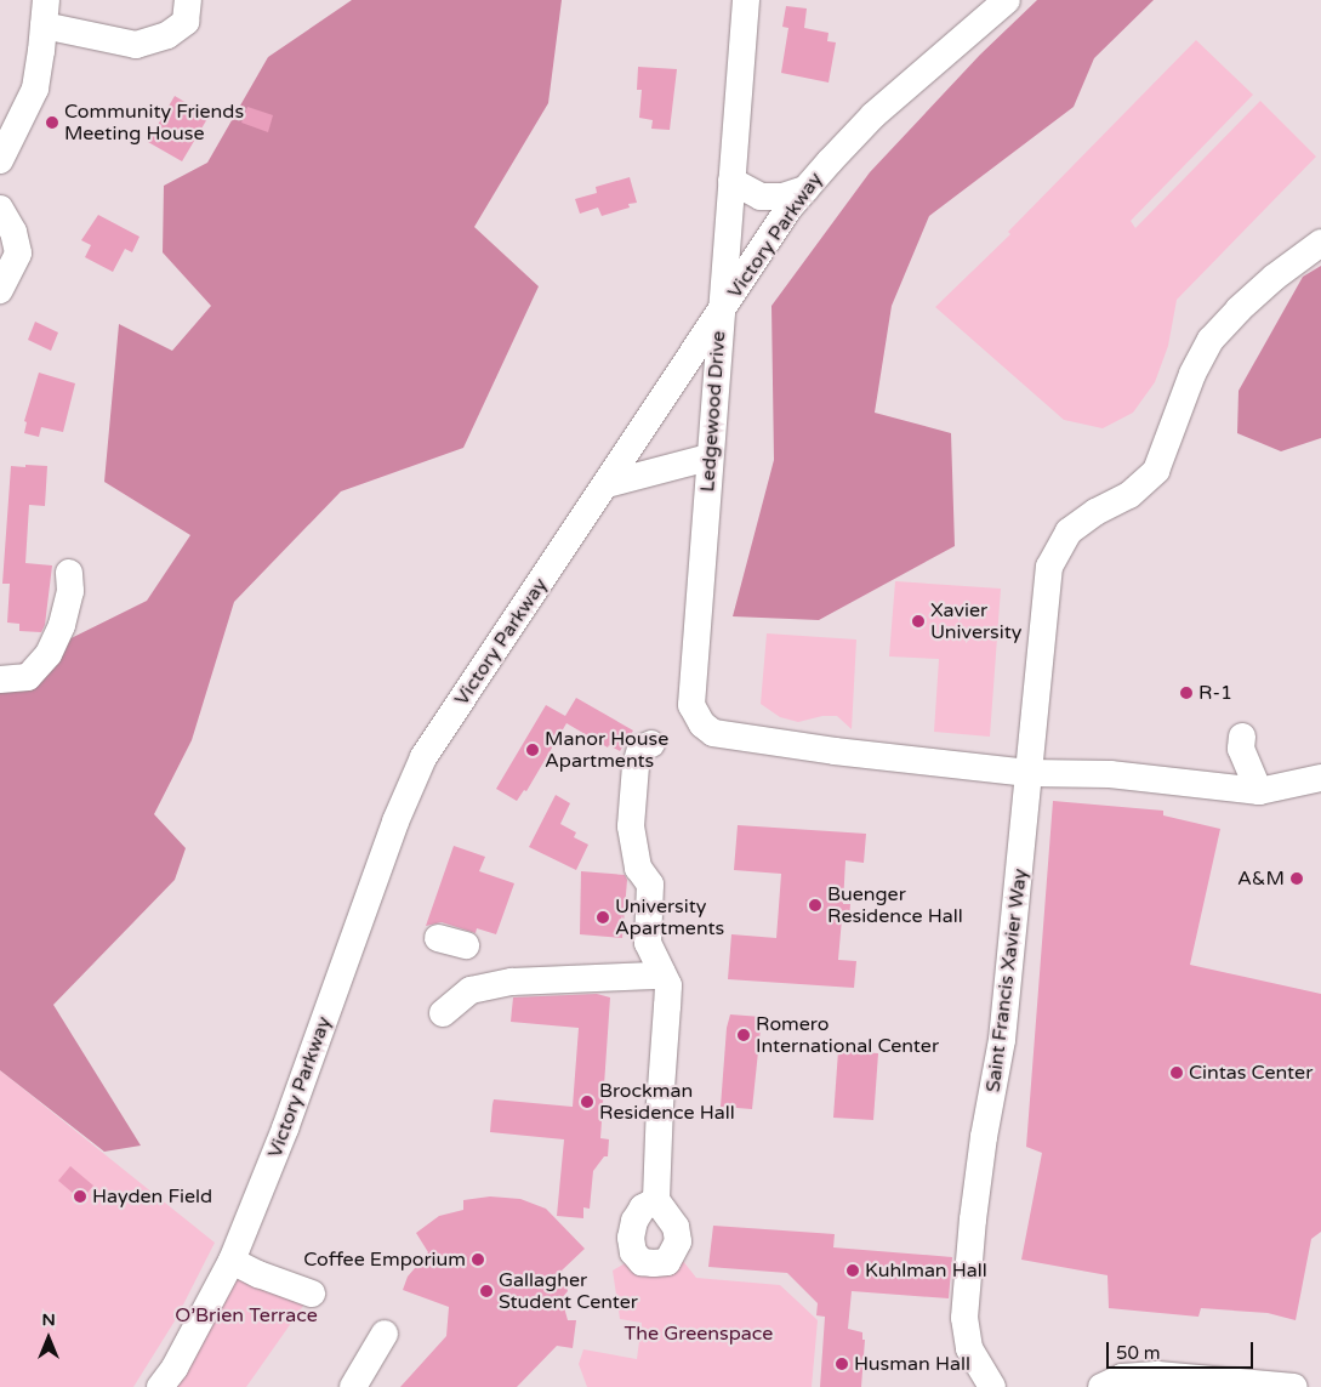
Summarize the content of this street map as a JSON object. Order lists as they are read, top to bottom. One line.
{"streets":{"street":["Victory Parkway","Ledgewood Drive","Saint Francis Xavier Way"]},"crossings":[["Victory Parkway","Ledgewood Drive"],["Ledgewood Drive","Saint Francis Xavier Way"]],"parks":["O’Brien Terrace","The Greenspace"],"places":["Community Friends Meeting House","Xavier University","R-1","Manor House Apartments","A&M","Buenger Residence Hall","University Apartments","Romero International Center","Cintas Center","Brockman Residence Hall","Hayden Field","Coffee Emporium","Kuhlman Hall","Gallagher Student Center","Husman Hall"],"scale_bar":"50 m","north":"top"}
